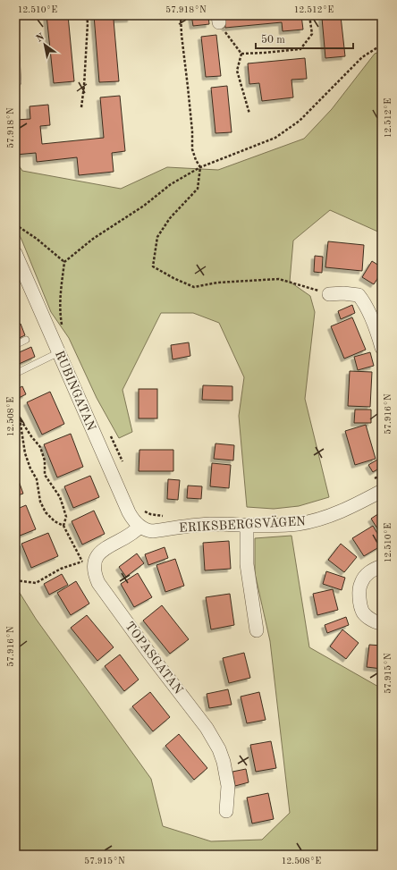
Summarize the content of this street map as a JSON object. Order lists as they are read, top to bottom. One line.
{"streets":{"street":["RUBINGATAN","ERIKSBERGSVÄGEN","TOPASGATAN"]},"crossings":[["RUBINGATAN","ERIKSBERGSVÄGEN"]],"scale_bar":"50 m","north":"top left","coordinates":["12.510°E","57.918°N","12.512°E","57.916°N","12.508°E","57.915°N"]}
